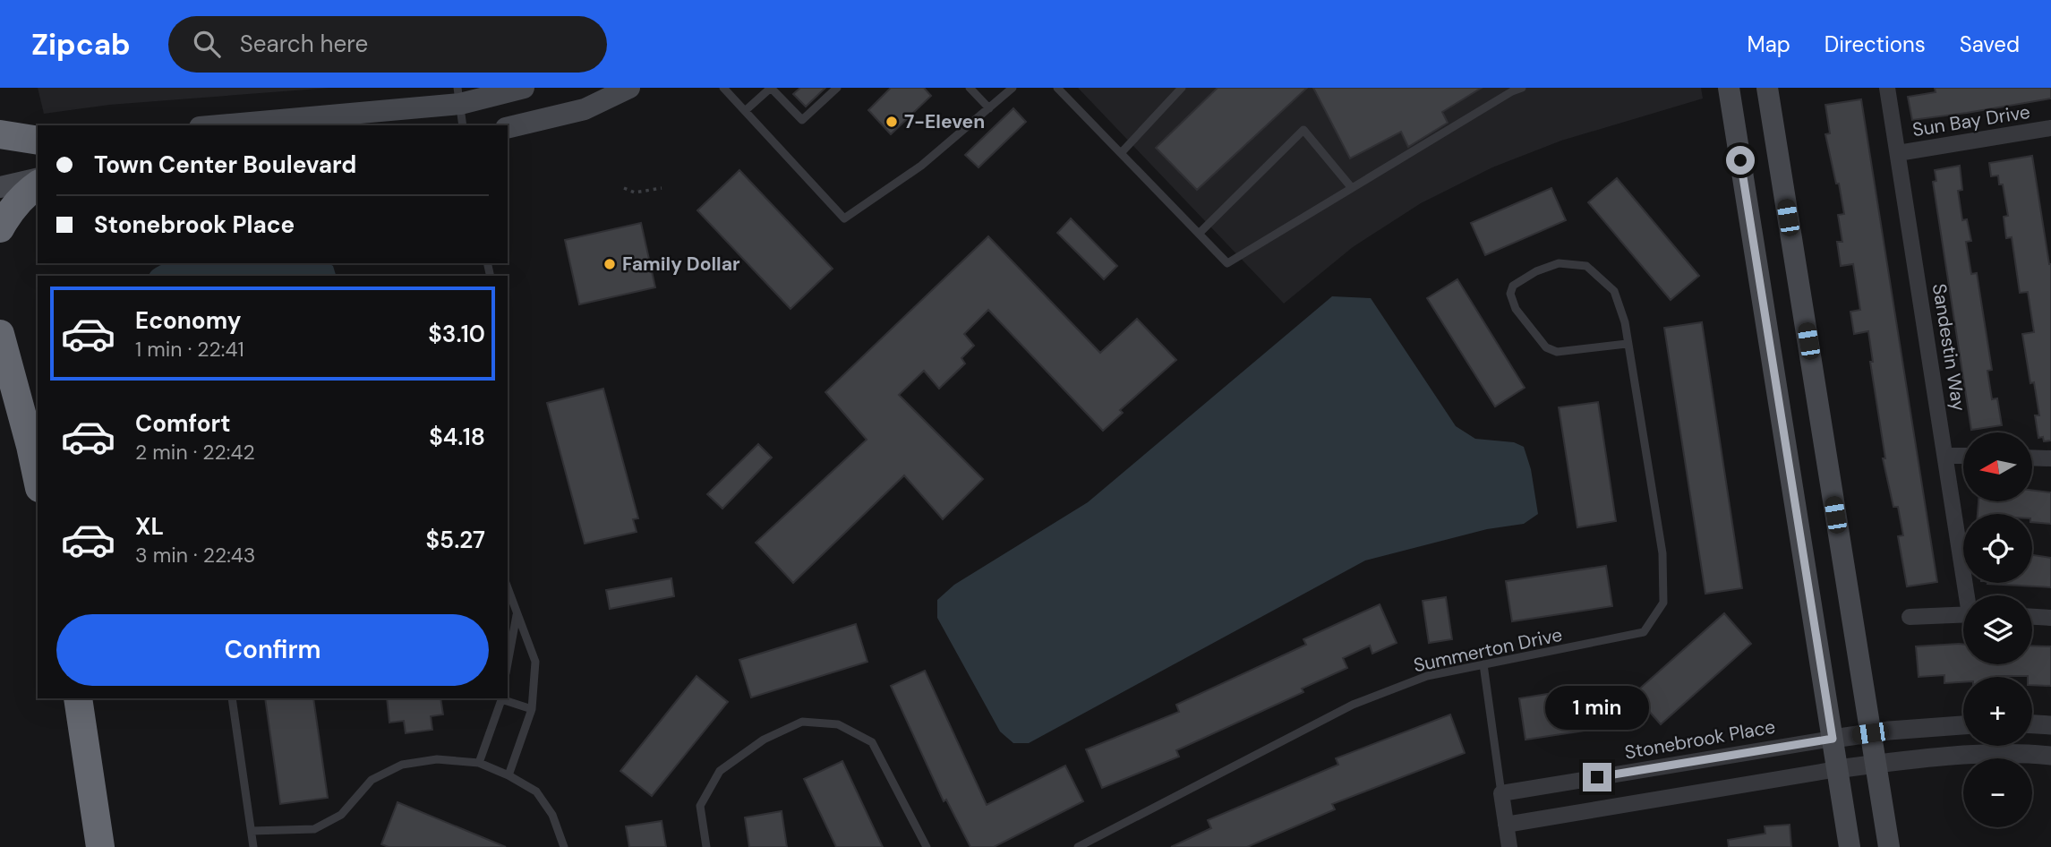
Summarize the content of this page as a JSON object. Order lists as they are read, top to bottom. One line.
{"streets":{"street":["Sun Bay Drive","Sandestin Way","Stonebrook Place"],"lane":["Summerton Drive"]},"crossings":[["Sun Bay Drive","Sandestin Way"]],"places":["7-Eleven","Family Dollar"],"north":"left","page":{"header":"Zipcab","search":"Search here","nav":["Map","Directions","Saved"],"banner":["Town Center Boulevard","Stonebrook Place"],"list":[{"name":"Economy","note":"1 min · 22:41","value":"$3.10"},{"name":"Comfort","note":"2 min · 22:42","value":"$4.18"},{"name":"XL","note":"3 min · 22:43","value":"$5.27"}],"map_buttons":["+","−"],"buttons":"Confirm","bubble":"1 min"}}
